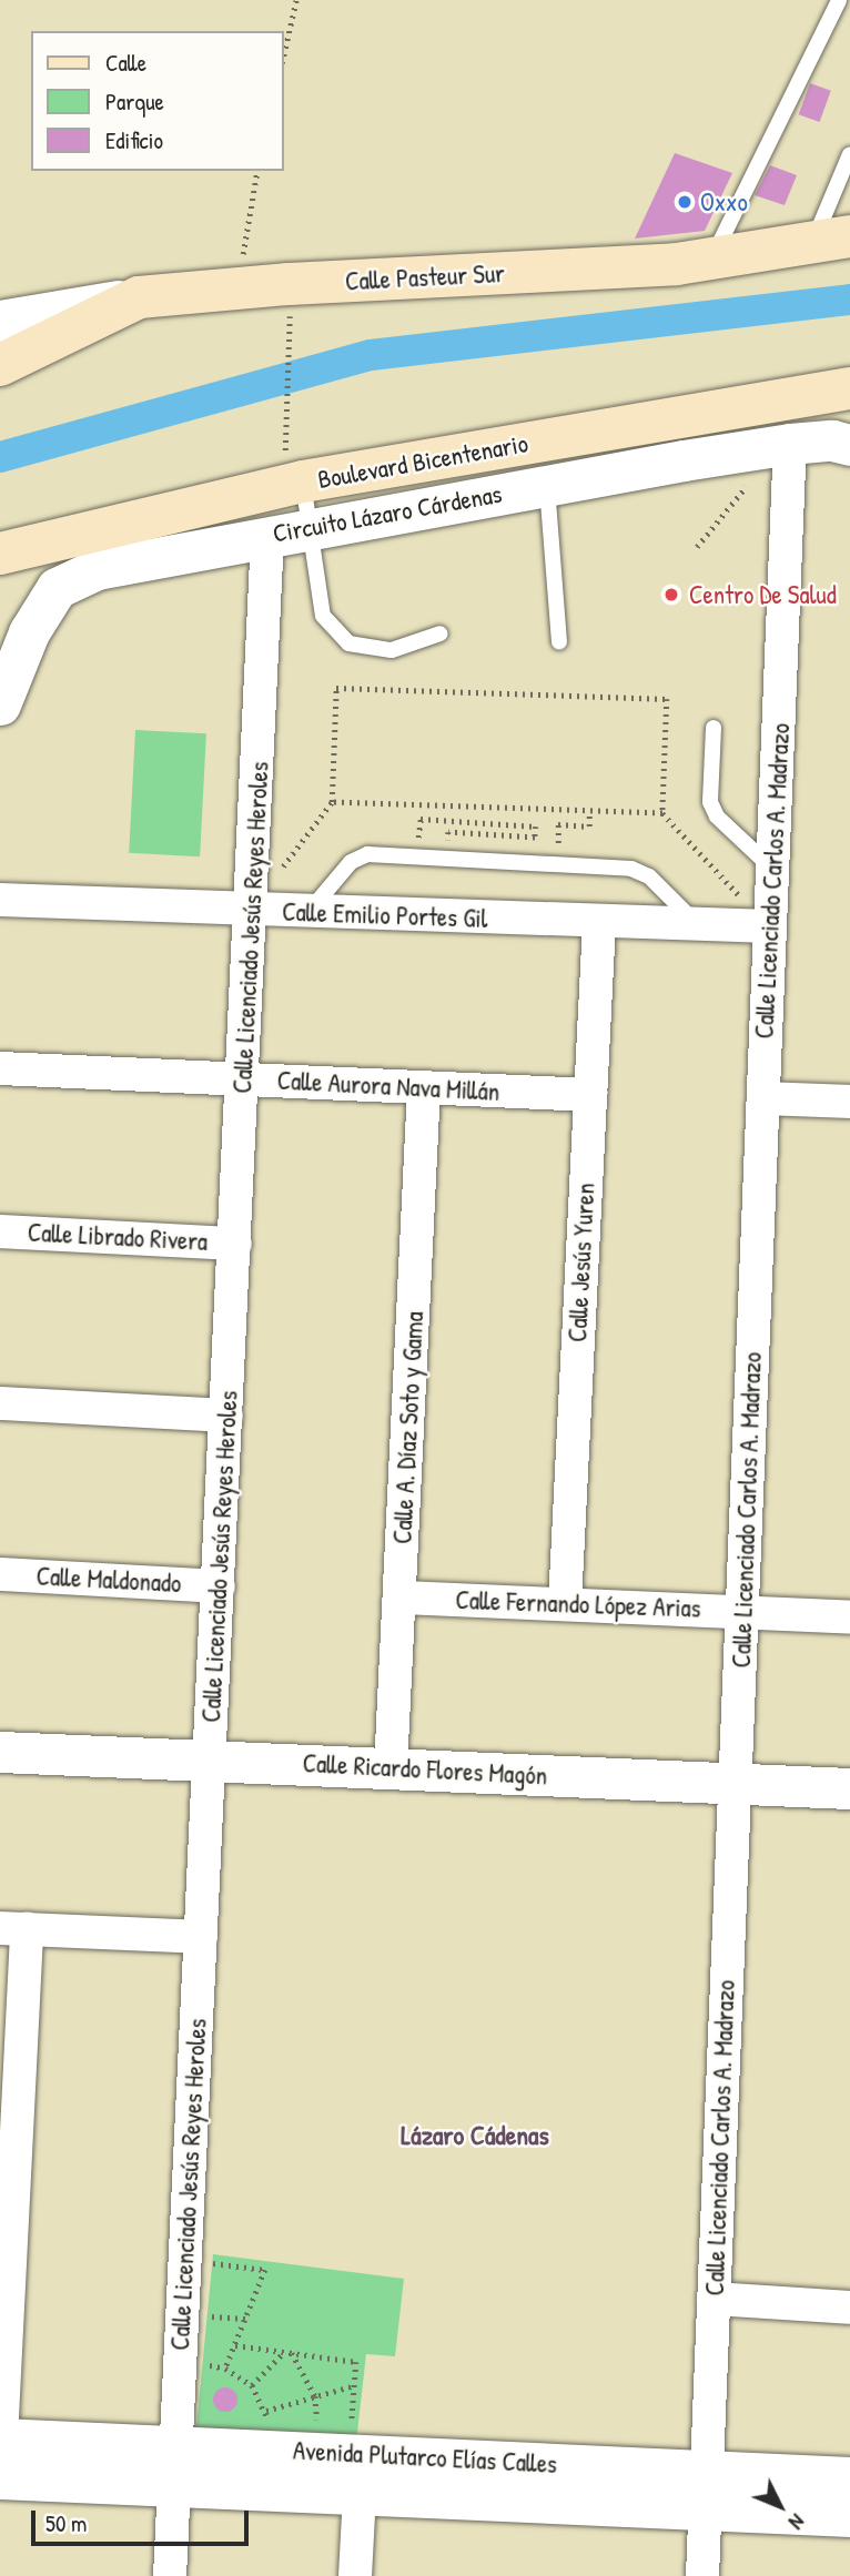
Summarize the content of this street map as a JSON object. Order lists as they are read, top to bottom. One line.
{"streets":{"main road":["Calle Pasteur Sur","Boulevard Bicentenario"],"street":["Circuito Lázaro Cárdenas","Calle Licenciado Carlos A. Madrazo","Calle Emilio Portes Gil","Calle Licenciado Jesús Reyes Heroles","Calle Aurora Nava Millán","Calle Librado Rivera","Calle Jesús Yuren","Calle A. Díaz Soto y Gama","Calle Maldonado","Calle Fernando López Arias","Calle Ricardo Flores Magón","Avenida Plutarco Elías Calles"]},"crossings":[["Circuito Lázaro Cárdenas","Calle Licenciado Carlos A. Madrazo"],["Circuito Lázaro Cárdenas","Calle Licenciado Jesús Reyes Heroles"],["Calle Licenciado Carlos A. Madrazo","Calle Emilio Portes Gil"],["Calle Licenciado Carlos A. Madrazo","Calle Fernando López Arias"],["Calle Licenciado Carlos A. Madrazo","Calle Ricardo Flores Magón"],["Calle Licenciado Carlos A. Madrazo","Avenida Plutarco Elías Calles"],["Calle Emilio Portes Gil","Calle Licenciado Jesús Reyes Heroles"],["Calle Emilio Portes Gil","Calle Jesús Yuren"],["Calle Licenciado Jesús Reyes Heroles","Calle Aurora Nava Millán"],["Calle Licenciado Jesús Reyes Heroles","Calle Librado Rivera"],["Calle Licenciado Jesús Reyes Heroles","Calle Maldonado"],["Calle Licenciado Jesús Reyes Heroles","Calle Ricardo Flores Magón"],["Calle Licenciado Jesús Reyes Heroles","Avenida Plutarco Elías Calles"],["Calle Aurora Nava Millán","Calle Jesús Yuren"],["Calle Aurora Nava Millán","Calle A. Díaz Soto y Gama"],["Calle Jesús Yuren","Calle Fernando López Arias"],["Calle A. Díaz Soto y Gama","Calle Fernando López Arias"],["Calle A. Díaz Soto y Gama","Calle Ricardo Flores Magón"]],"districts":["Lázaro Cádenas"],"places":["Oxxo","Centro De Salud"],"legend":["Calle","Parque","Edificio"],"scale_bar":"50 m","north":"bottom right"}
